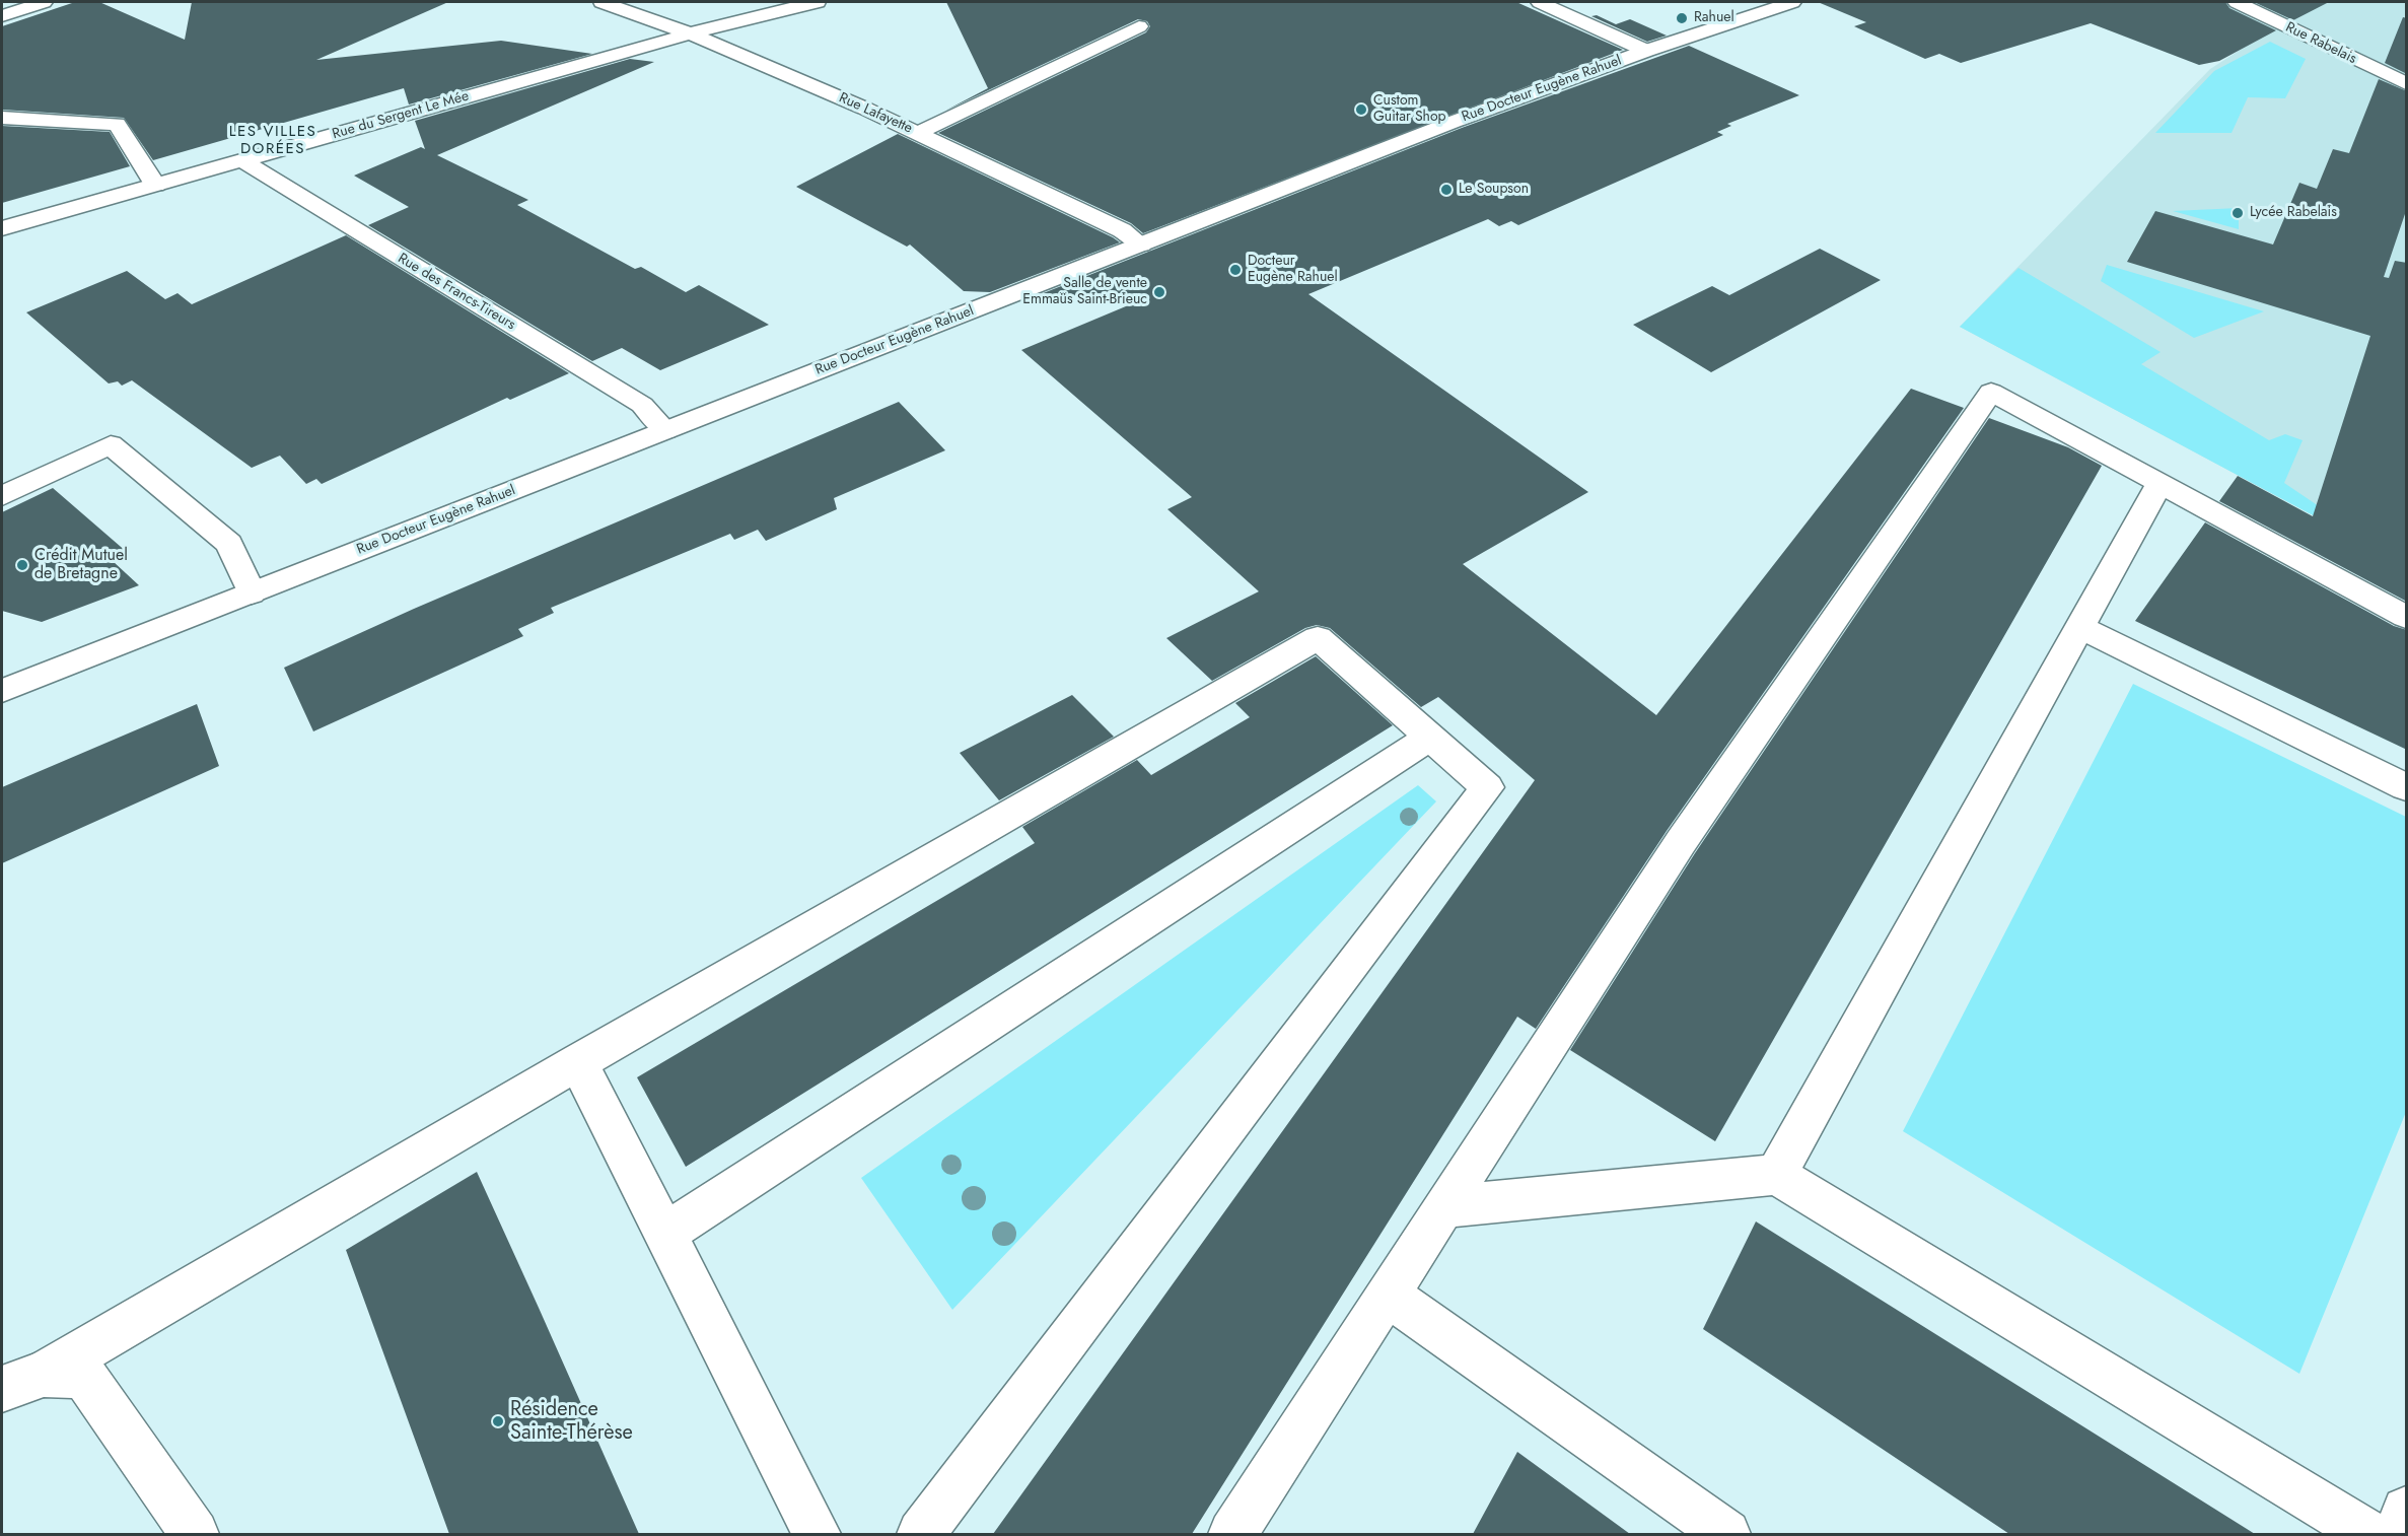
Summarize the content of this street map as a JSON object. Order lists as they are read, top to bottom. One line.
{"streets":{"street":["Rue Rabelais","Rue Docteur Eugène Rahuel","Rue Lafayette","Rue du Sergent Le Mée","Rue des Francs-Tireurs"]},"crossings":[["Rue Docteur Eugène Rahuel","Rue Lafayette"],["Rue Docteur Eugène Rahuel","Rue des Francs-Tireurs"],["Rue Lafayette","Rue du Sergent Le Mée"],["Rue du Sergent Le Mée","Rue des Francs-Tireurs"]],"districts":["LES VILLES DORÉES"],"places":["Rahuel","Custom Guitar Shop","Le Soupson","Lycée Rabelais","Docteur Eugène Rahuel","Salle de vente Emmaüs Saint-Brieuc","Crédit Mutuel de Bretagne","Résidence Sainte-Thérèse"]}
